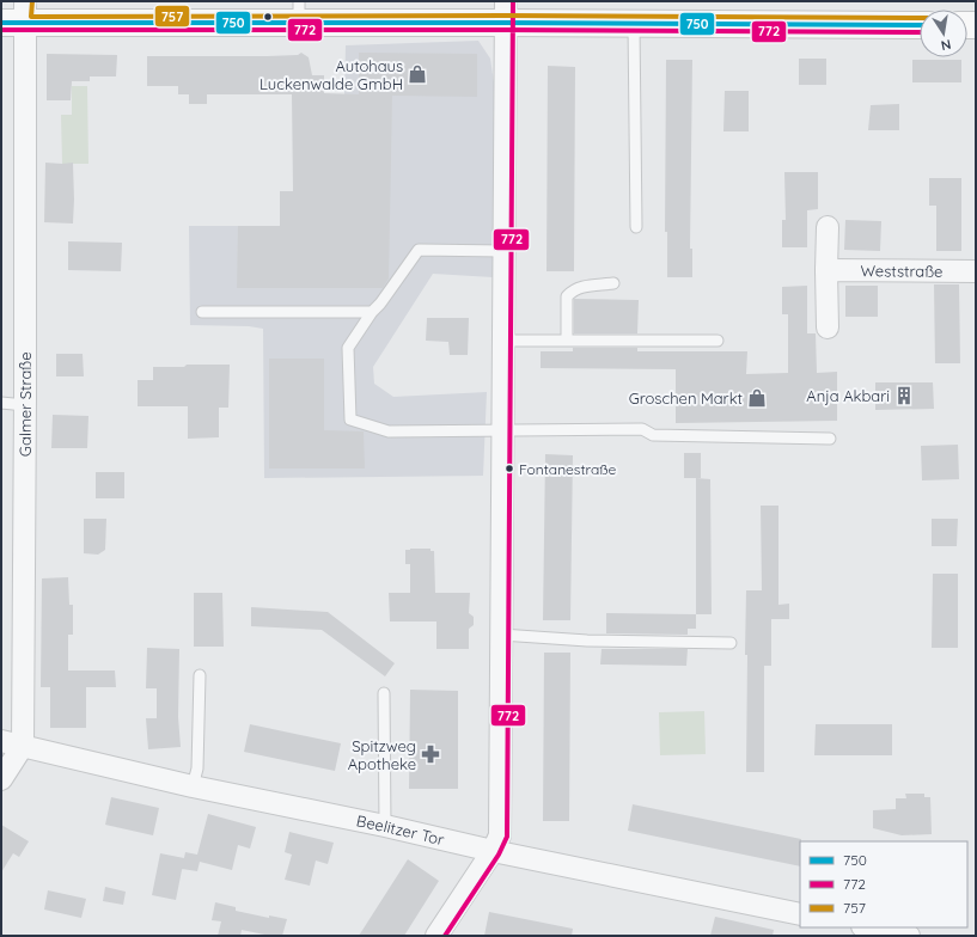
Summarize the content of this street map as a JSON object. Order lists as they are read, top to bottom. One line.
{"streets":{"street":["Weststraße","Galmer Straße","Beelitzer Tor"]},"crossings":[["Galmer Straße","Beelitzer Tor"]],"places":{"shop":["Autohaus Luckenwalde GmbH","Groschen Markt"],"building":["Anja Akbari"],"other":["Fontanestraße"],"pharmacy":["Spitzweg Apotheke"]},"lines":["transit line 772","transit line 757","transit line 750"],"legend":["750","772","757"],"north":"bottom"}
